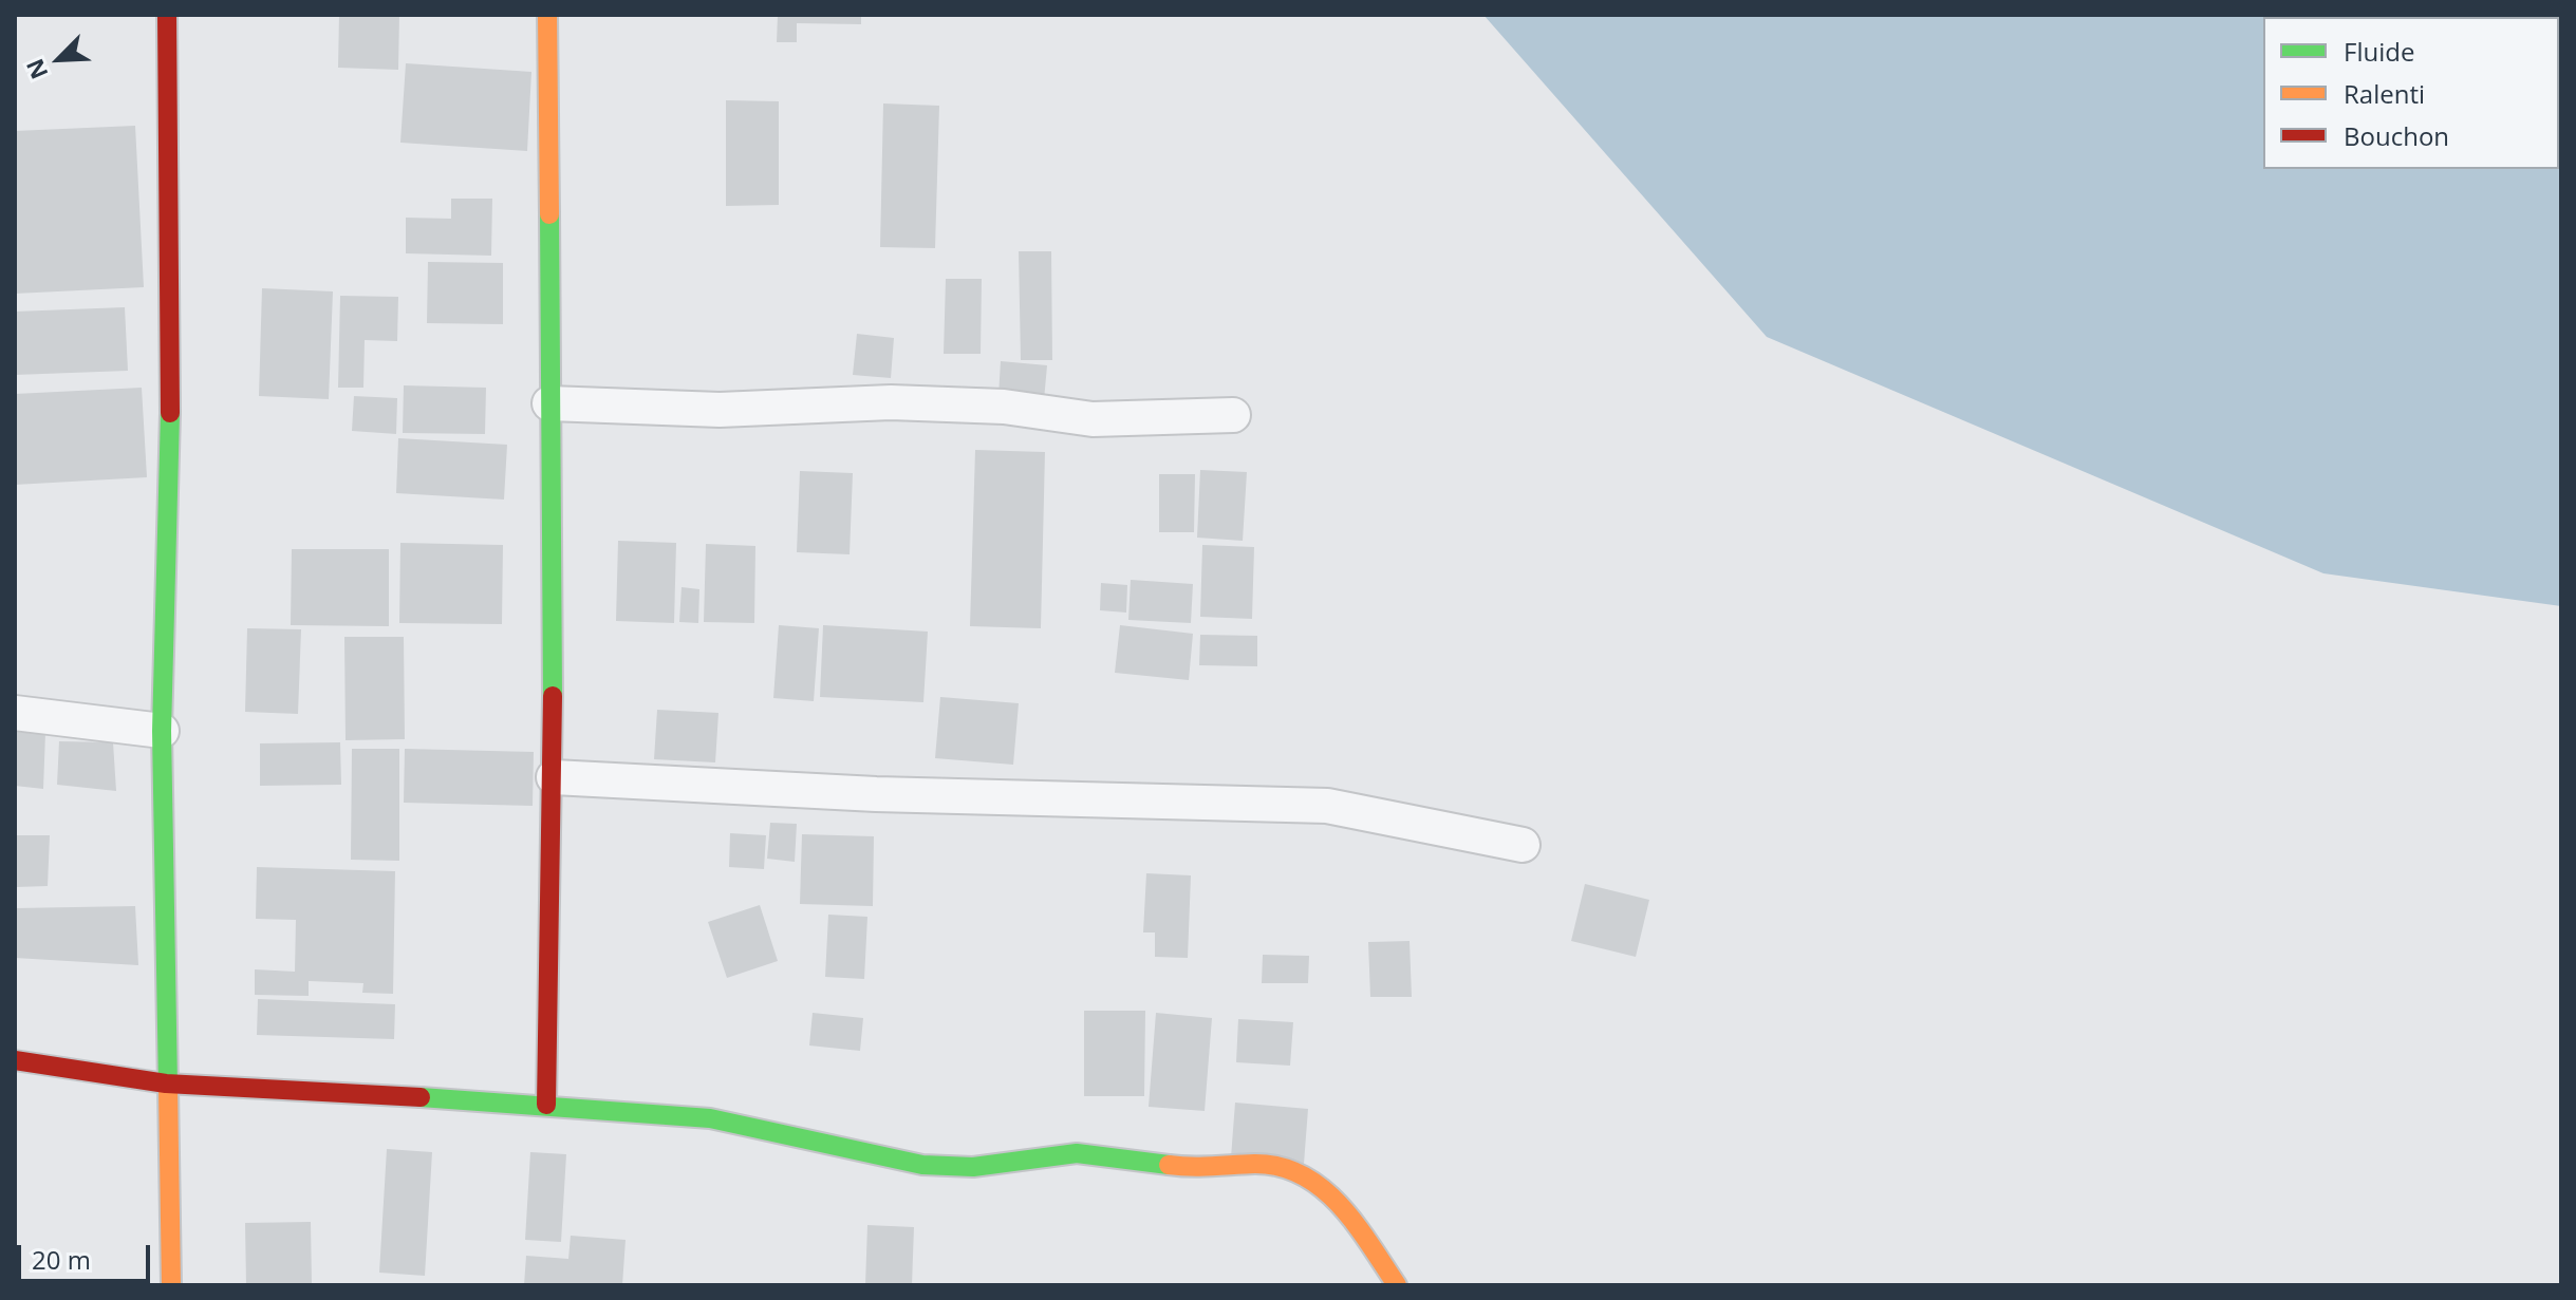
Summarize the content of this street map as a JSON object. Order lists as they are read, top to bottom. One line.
{"legend":["Fluide","Ralenti","Bouchon"],"scale_bar":"20 m","north":"bottom left"}
